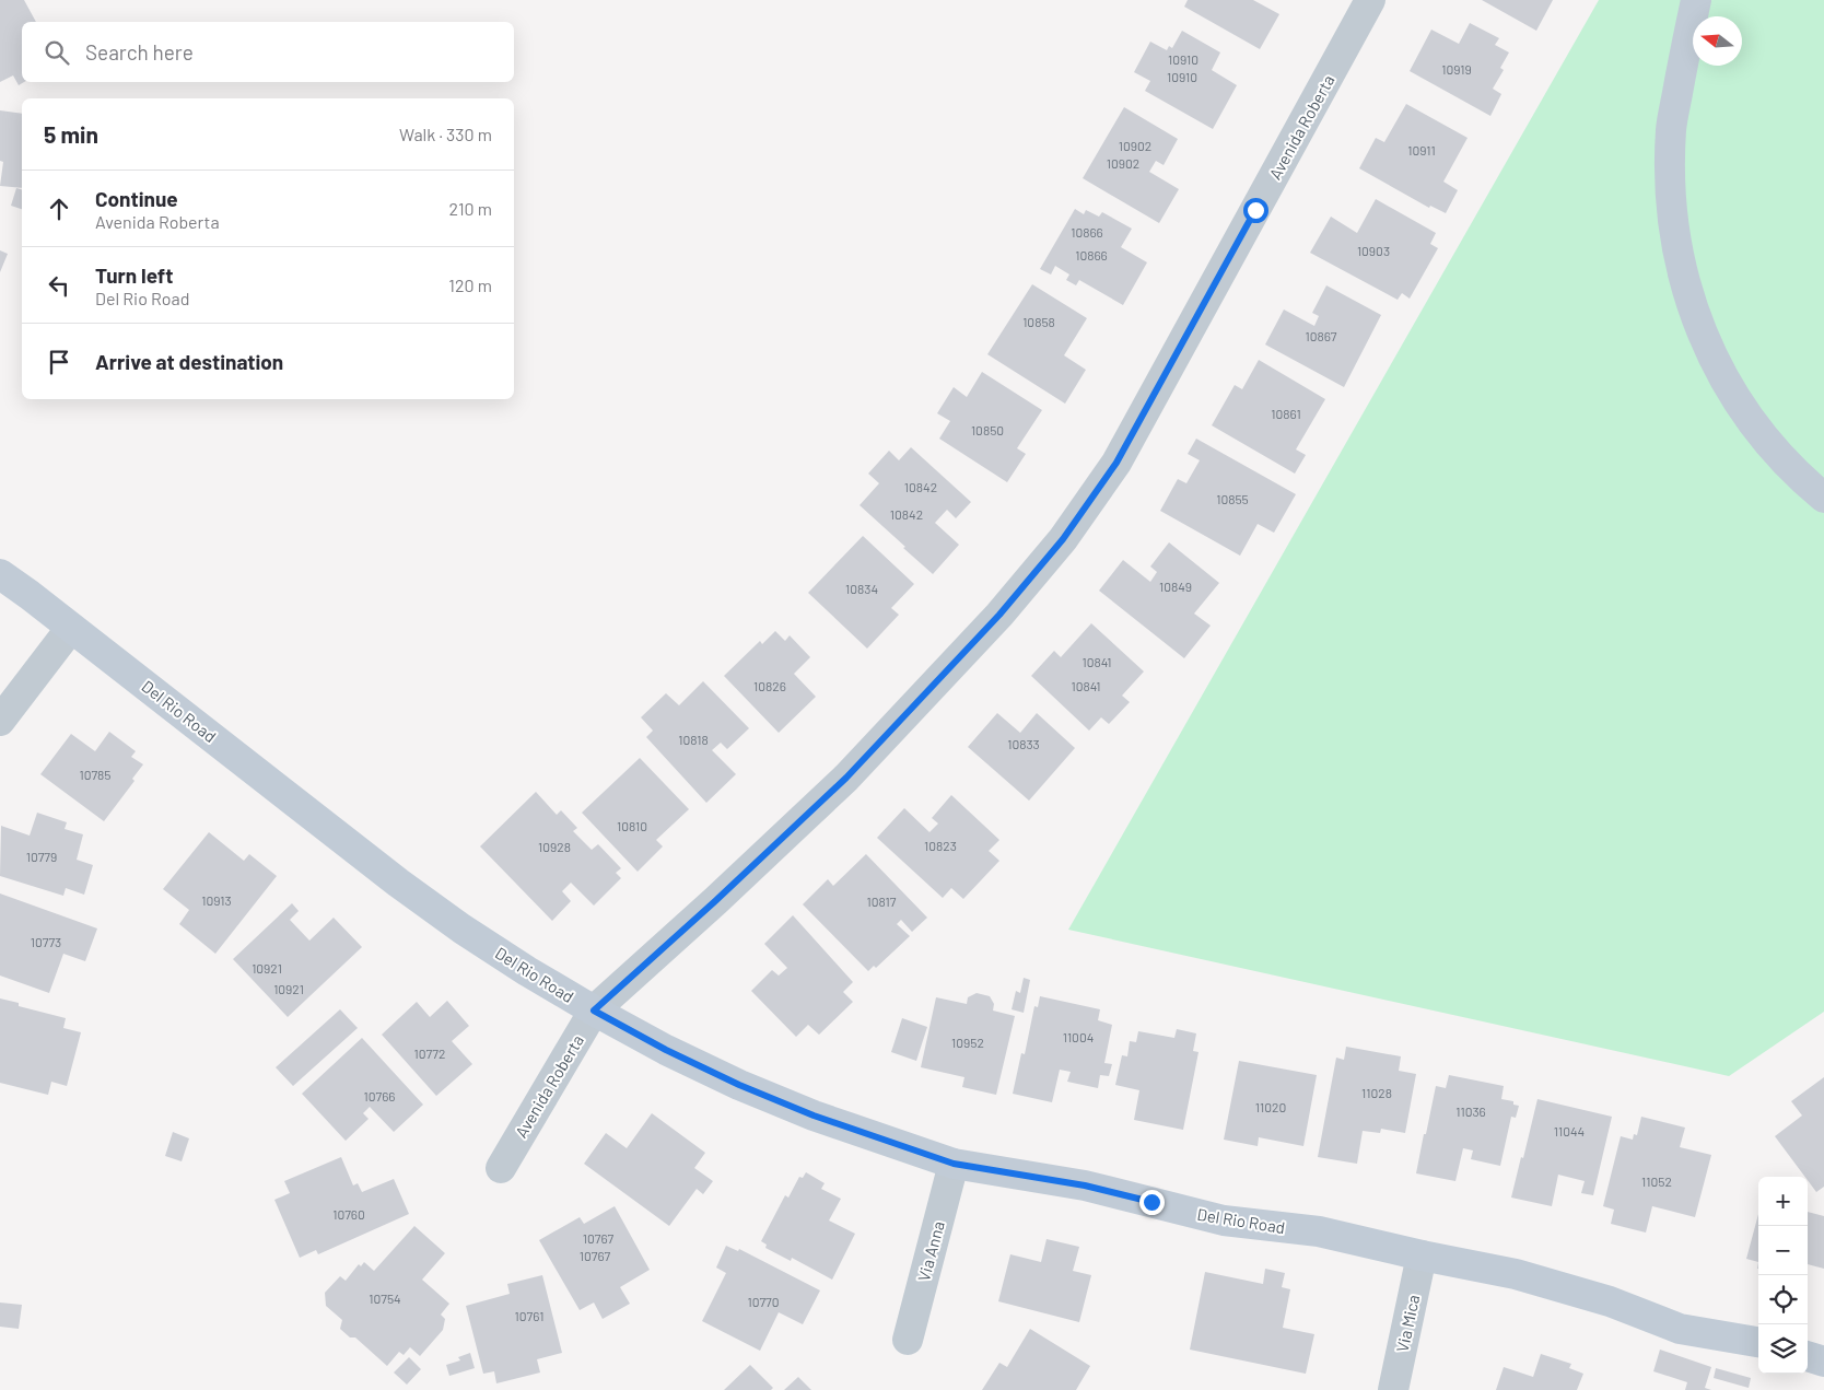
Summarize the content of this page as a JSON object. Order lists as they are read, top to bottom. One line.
{"streets":{"main road":["Del Rio Road"],"street":["Avenida Roberta","Via Anna","Via Mica"]},"crossings":[["Avenida Roberta","Del Rio Road"],["Del Rio Road","Via Anna"],["Del Rio Road","Via Mica"]],"house_numbers":["10910","10919","10910","10902","10911","10902","10866","10903","10866","10858","10867","10861","10850","10842","10855","10842","10849","10834","10841","10826","10841","10818","10833","10785","10810","10823","10928","10779","10913","10817","10773","10921","10921","11004","10952","10772","11028","10766","11020","11036","11044","11052","10760","10767","10767","10754","10770","10761"],"north":"left","page":{"search":"Search here","heading":["5 min","Walk · 330 m"],"list":[["Continue","Avenida Roberta","210 m"],["Turn left","Del Rio Road","120 m"],"Arrive at destination"],"map_buttons":["+","−"]}}
